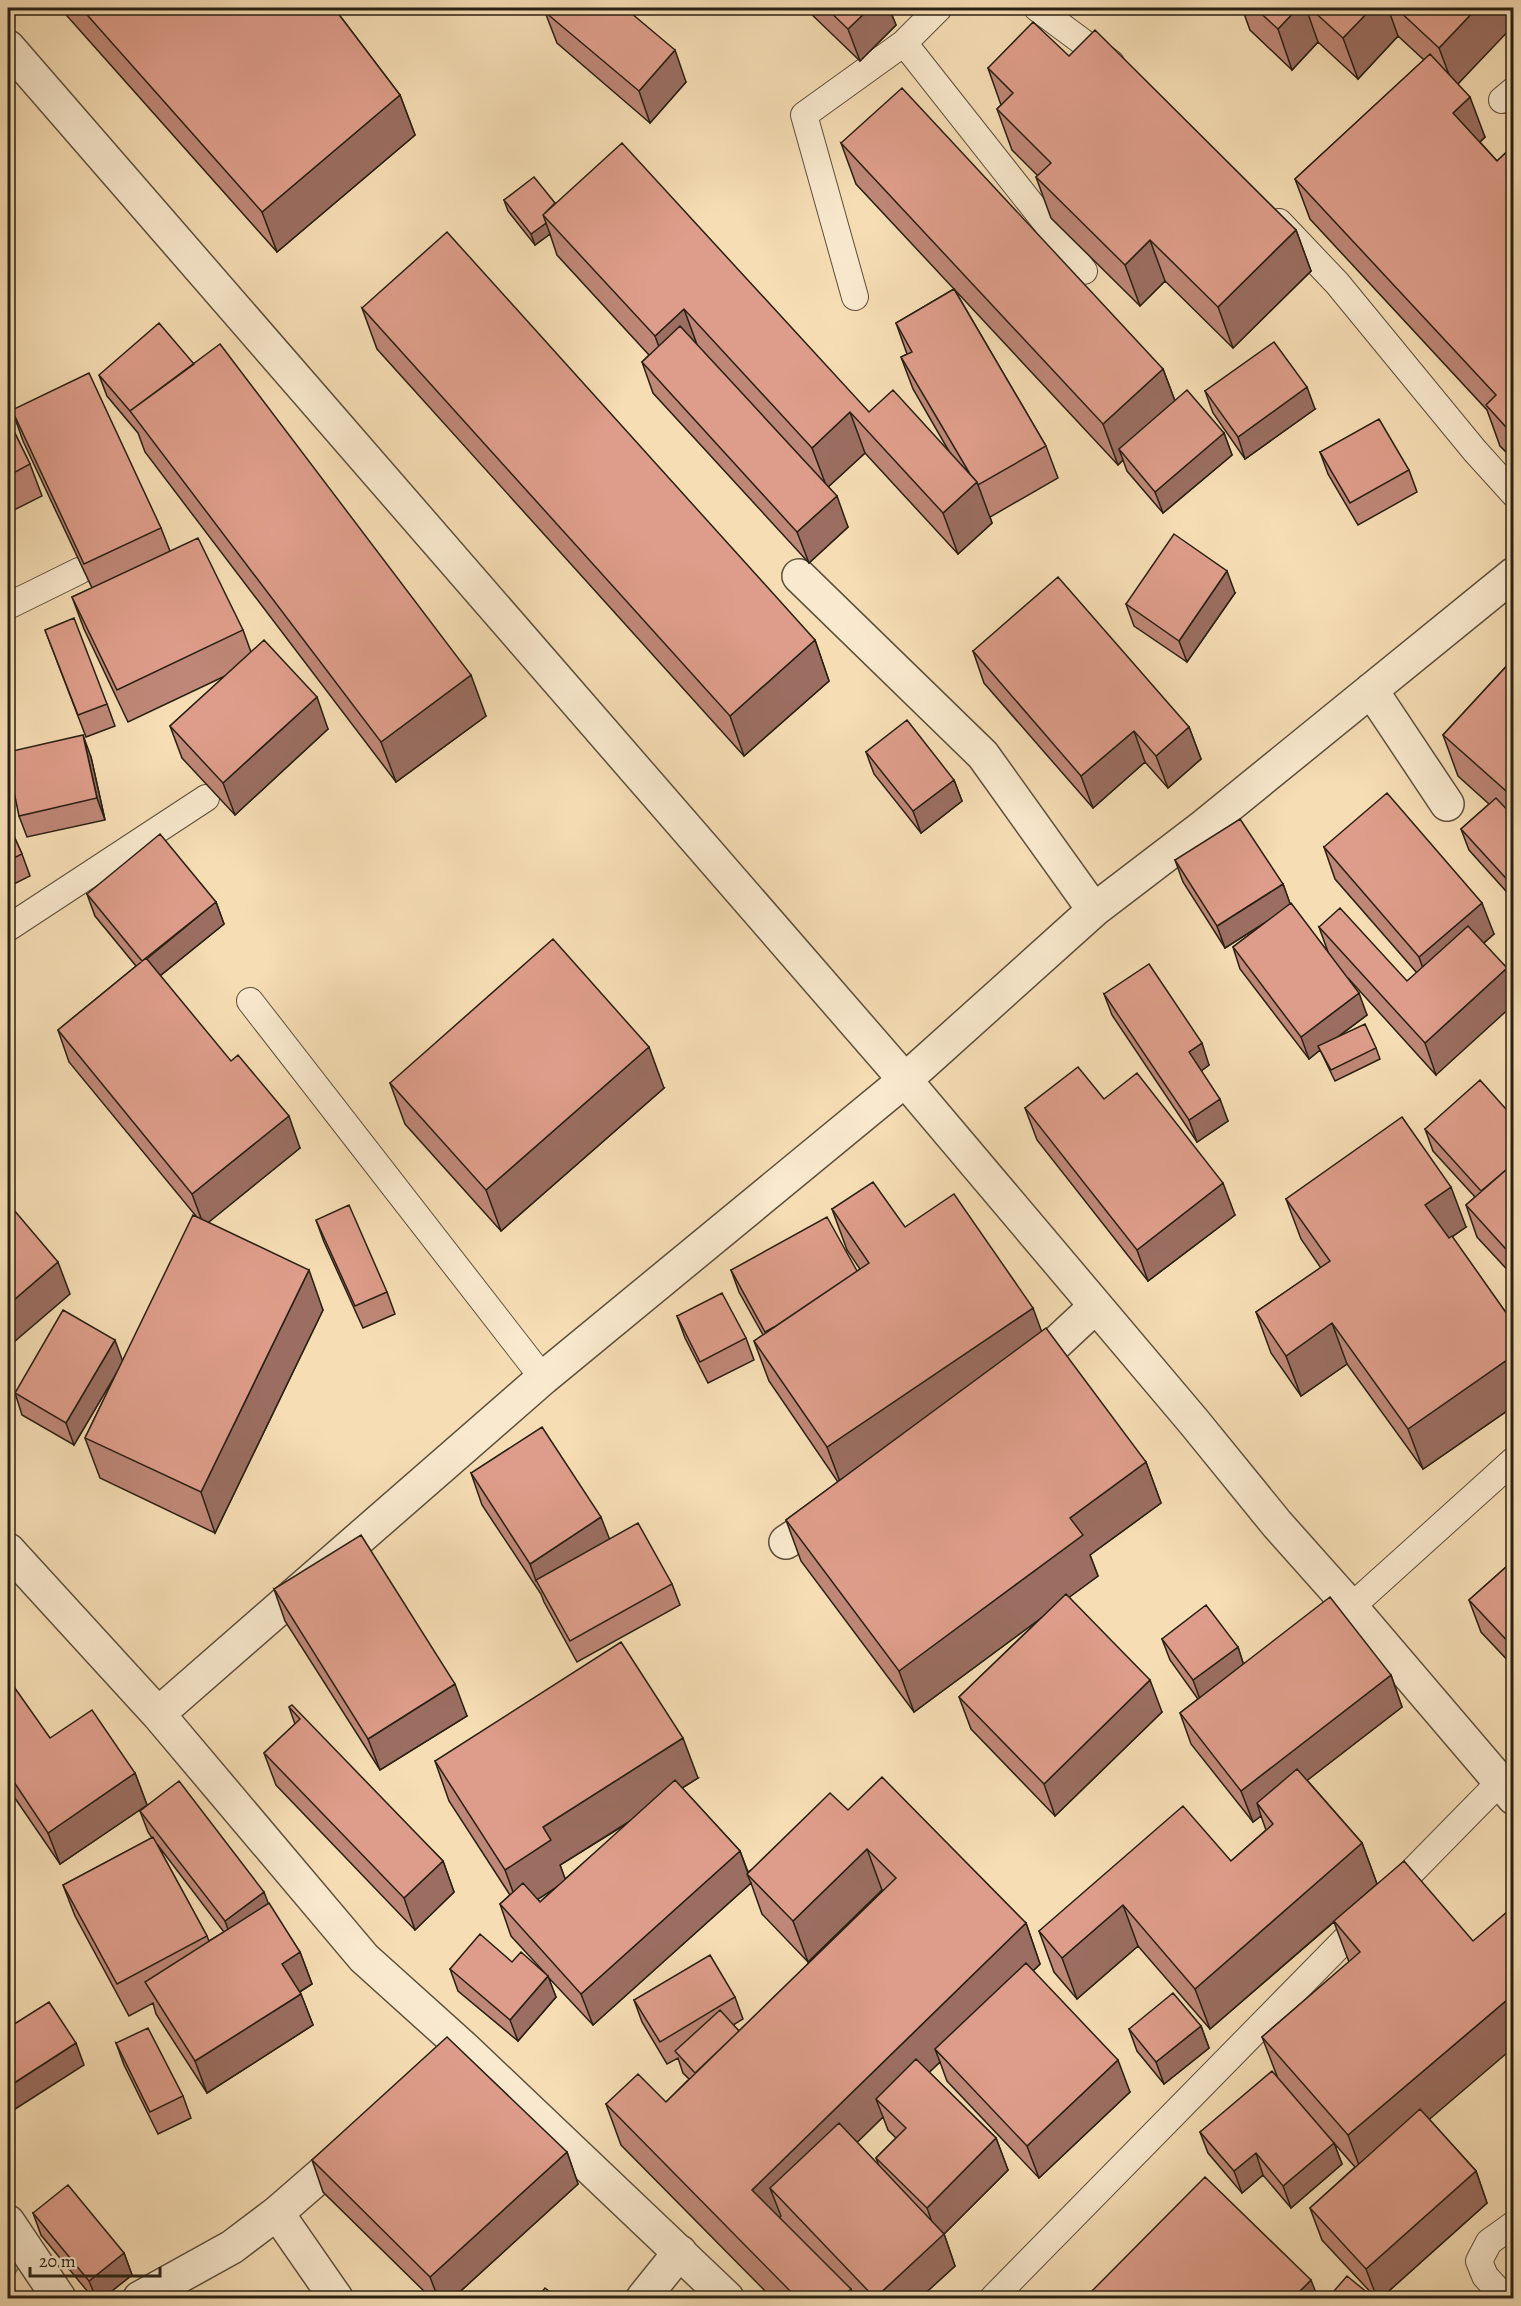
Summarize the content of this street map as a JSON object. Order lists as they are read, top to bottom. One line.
{"scale_bar":"20 m"}
